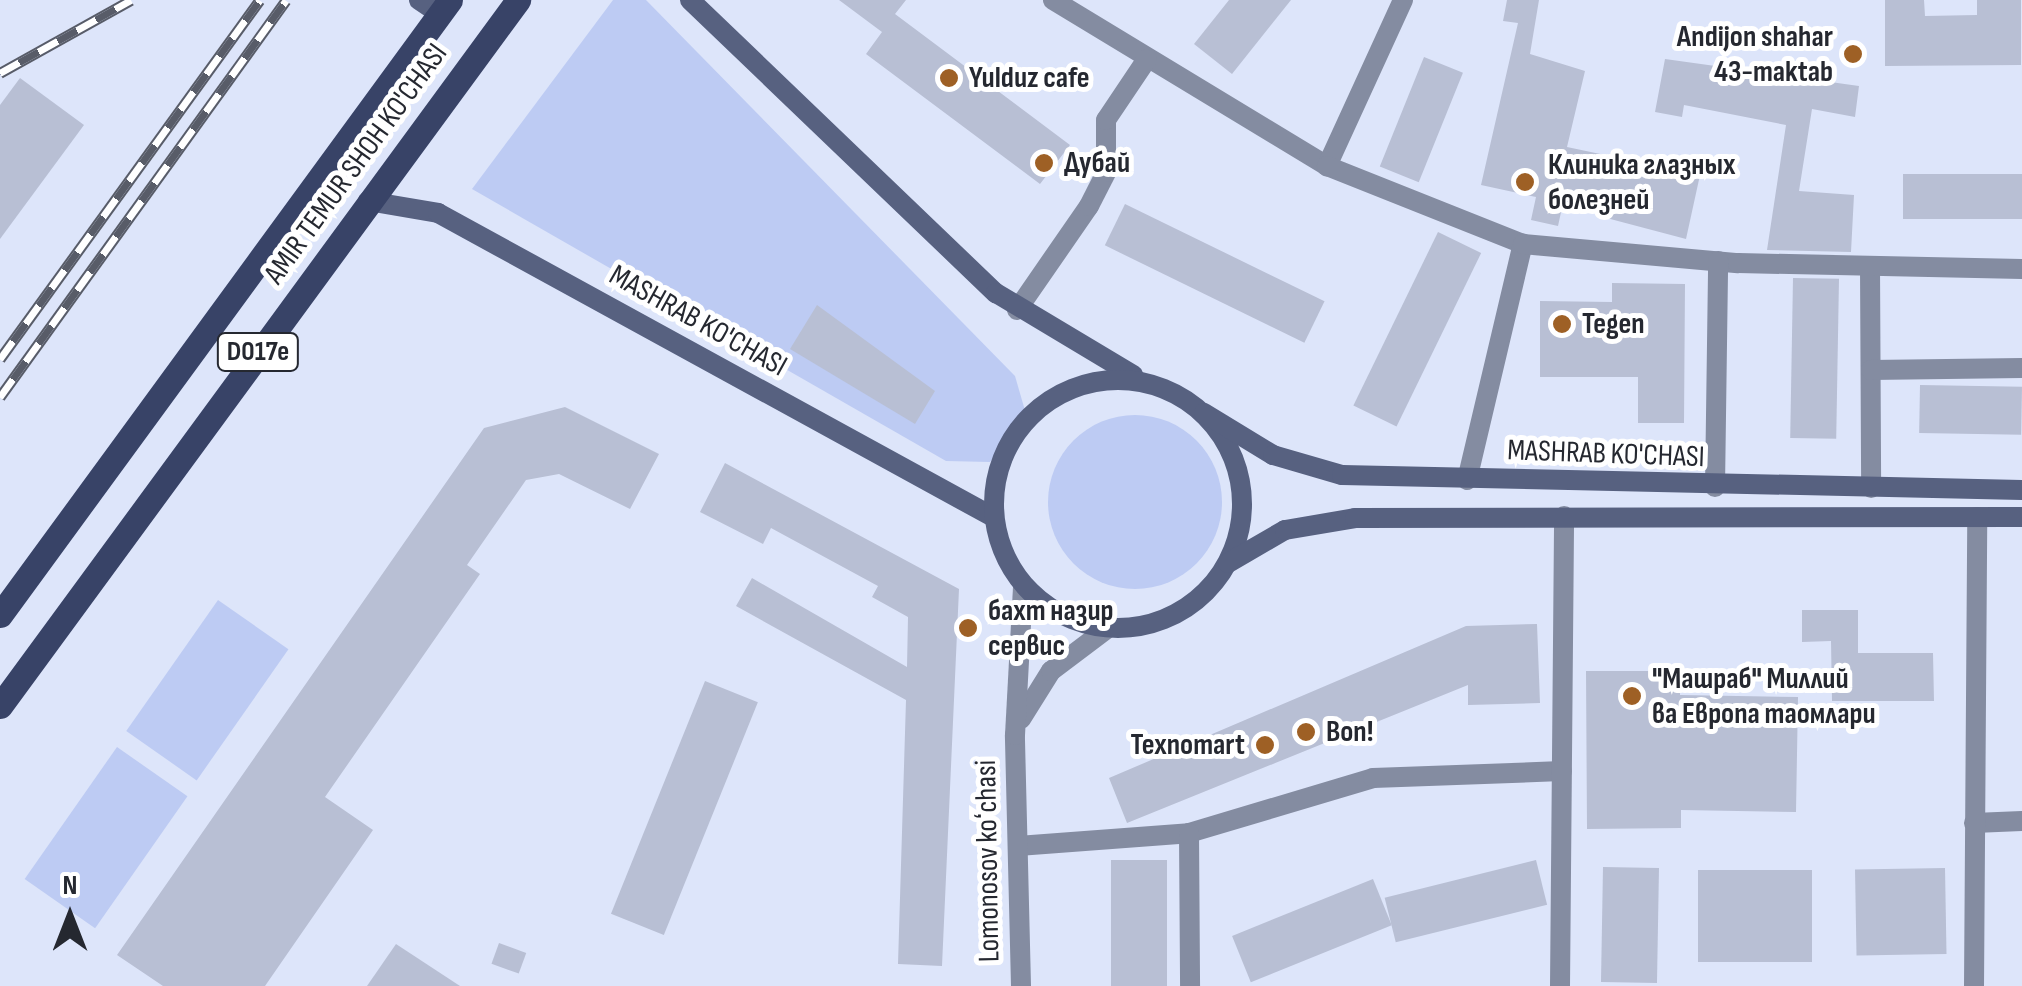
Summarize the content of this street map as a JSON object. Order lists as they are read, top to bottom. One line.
{"streets":{"main road":["AMIR TEMUR SHOH KO'CHASI","MASHRAB KO'CHASI","D017e"],"street":["Lomonosov koʻchasi"]},"crossings":[["AMIR TEMUR SHOH KO'CHASI","MASHRAB KO'CHASI"],["MASHRAB KO'CHASI","Lomonosov koʻchasi"]],"places":["Andijon shahar 43-maktab","Yulduz cafe","Дубай","Клиника глазных болезней","Tegen","бахт назир сервис","\"Машраб\" Миллий ва Европа таомлари","Bon!","Texnomart"],"north":"top"}
